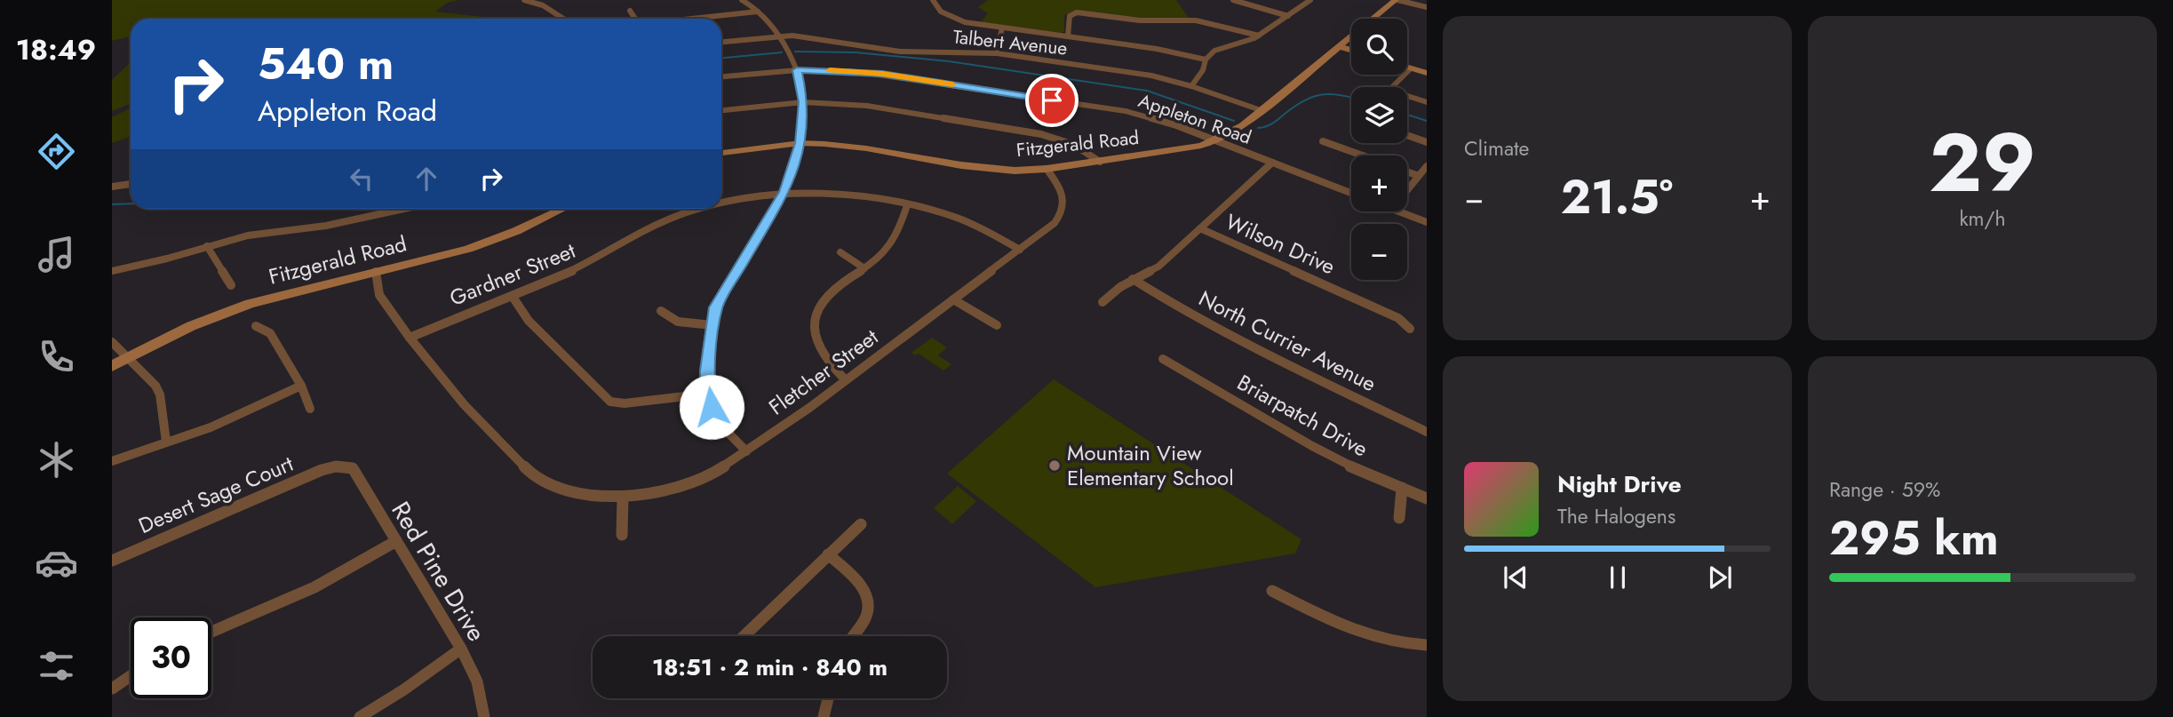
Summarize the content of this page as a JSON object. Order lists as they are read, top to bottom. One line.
{"streets":{"main road":["Fitzgerald Road"],"street":["Talbert Avenue","Appleton Road","Wilson Drive","Gardner Street","North Currier Avenue","Fletcher Street","Briarpatch Drive","Desert Sage Court","Red Pine Drive"]},"crossings":[["Talbert Avenue","Fitzgerald Road"],["Appleton Road","Fitzgerald Road"],["Fitzgerald Road","Fletcher Street"],["Gardner Street","Fletcher Street"],["Desert Sage Court","Red Pine Drive"]],"places":["Mountain View Elementary School"],"page":{"tabs":"18:49","tile":["Climate",["29","km/h"],["Range · 59%","295 km"]],"map_buttons":["+","−"],"turn":["540 m","Appleton Road"],"heat":["−","21.5°","+"],"song":["Night Drive","The Halogens"],"limit":"30","trip":"18:51 · 2 min · 840 m"}}
